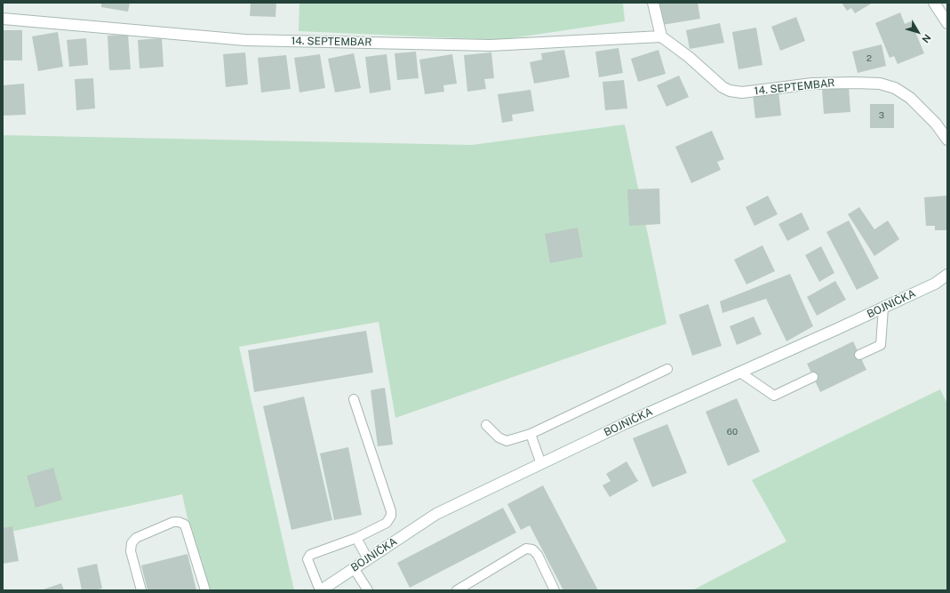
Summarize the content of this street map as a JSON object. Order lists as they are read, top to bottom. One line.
{"streets":{"street":["14. SEPTEMBAR","BOJNIČKA"]},"house_numbers":["2","3","60"],"north":"bottom right"}
